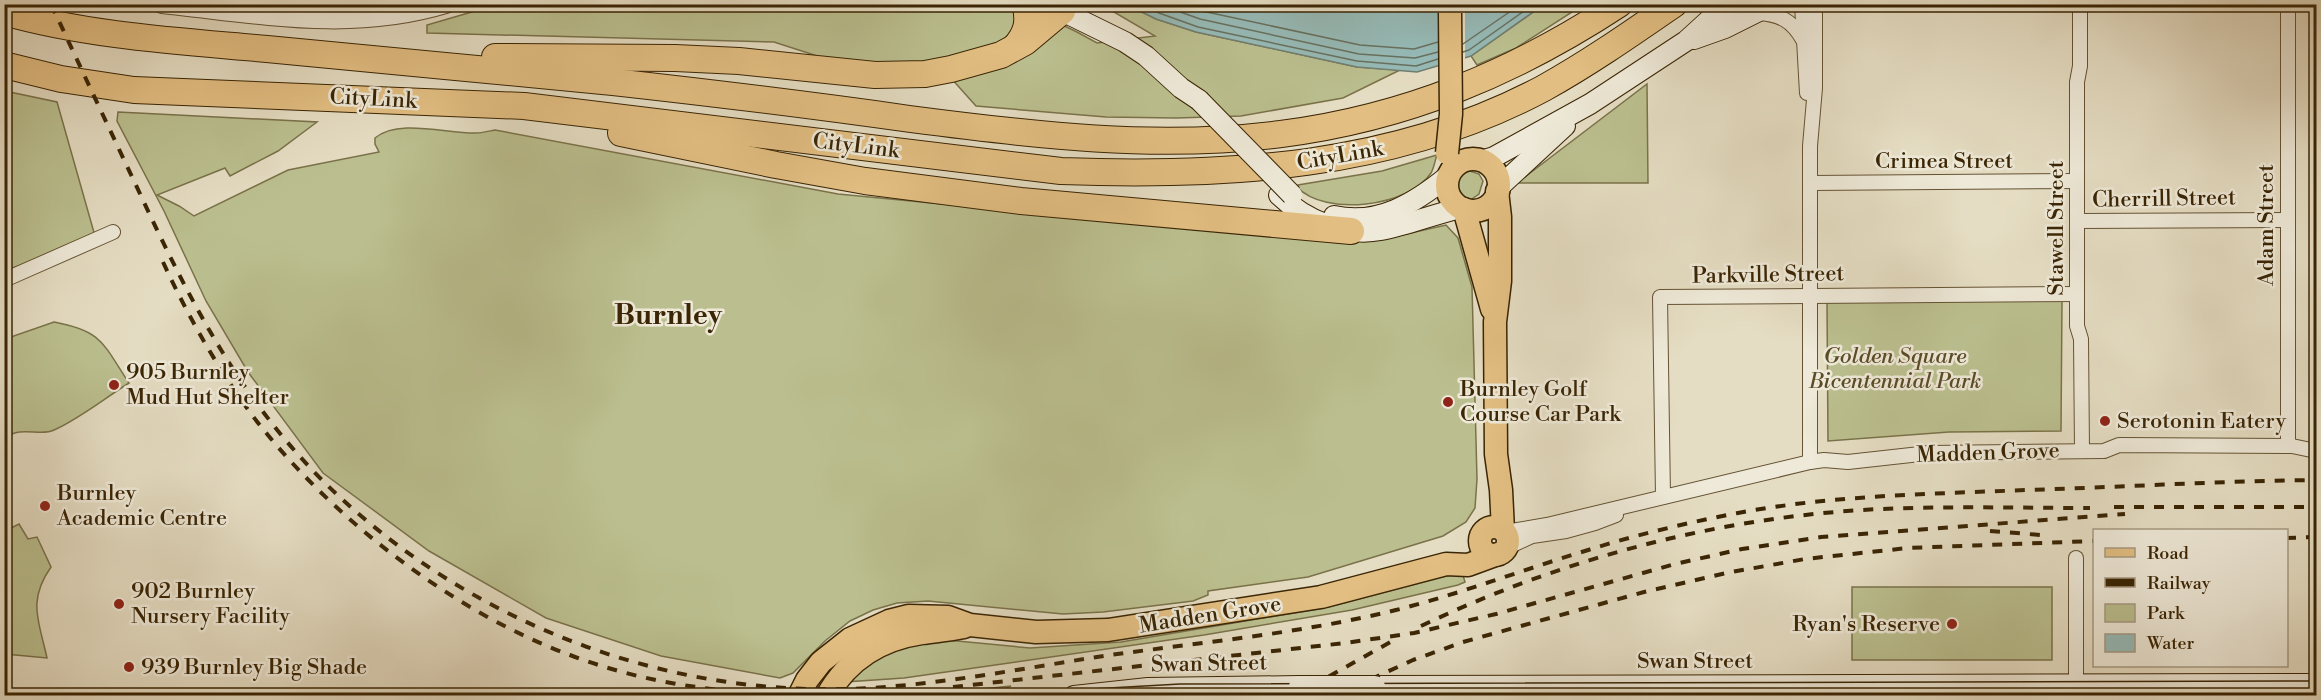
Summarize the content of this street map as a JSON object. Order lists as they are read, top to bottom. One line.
{"streets":{"highway":["CityLink"],"main road":["Madden Grove","Swan Street"],"street":["Crimea Street","Cherrill Street","Adam Street","Stawell Street","Parkville Street"]},"crossings":[["Crimea Street","Stawell Street"],["Cherrill Street","Adam Street"],["Cherrill Street","Stawell Street"],["Adam Street","Madden Grove"],["Stawell Street","Parkville Street"],["Stawell Street","Madden Grove"],["Parkville Street","Madden Grove"]],"districts":["Burnley"],"parks":["Golden Square Bicentennial Park"],"places":["905 Burnley Mud Hut Shelter","Burnley Golf Course Car Park","Serotonin Eatery","Burnley Academic Centre","902 Burnley Nursery Facility","Ryan's Reserve","939 Burnley Big Shade"],"legend":["Road","Railway","Park","Water"]}
